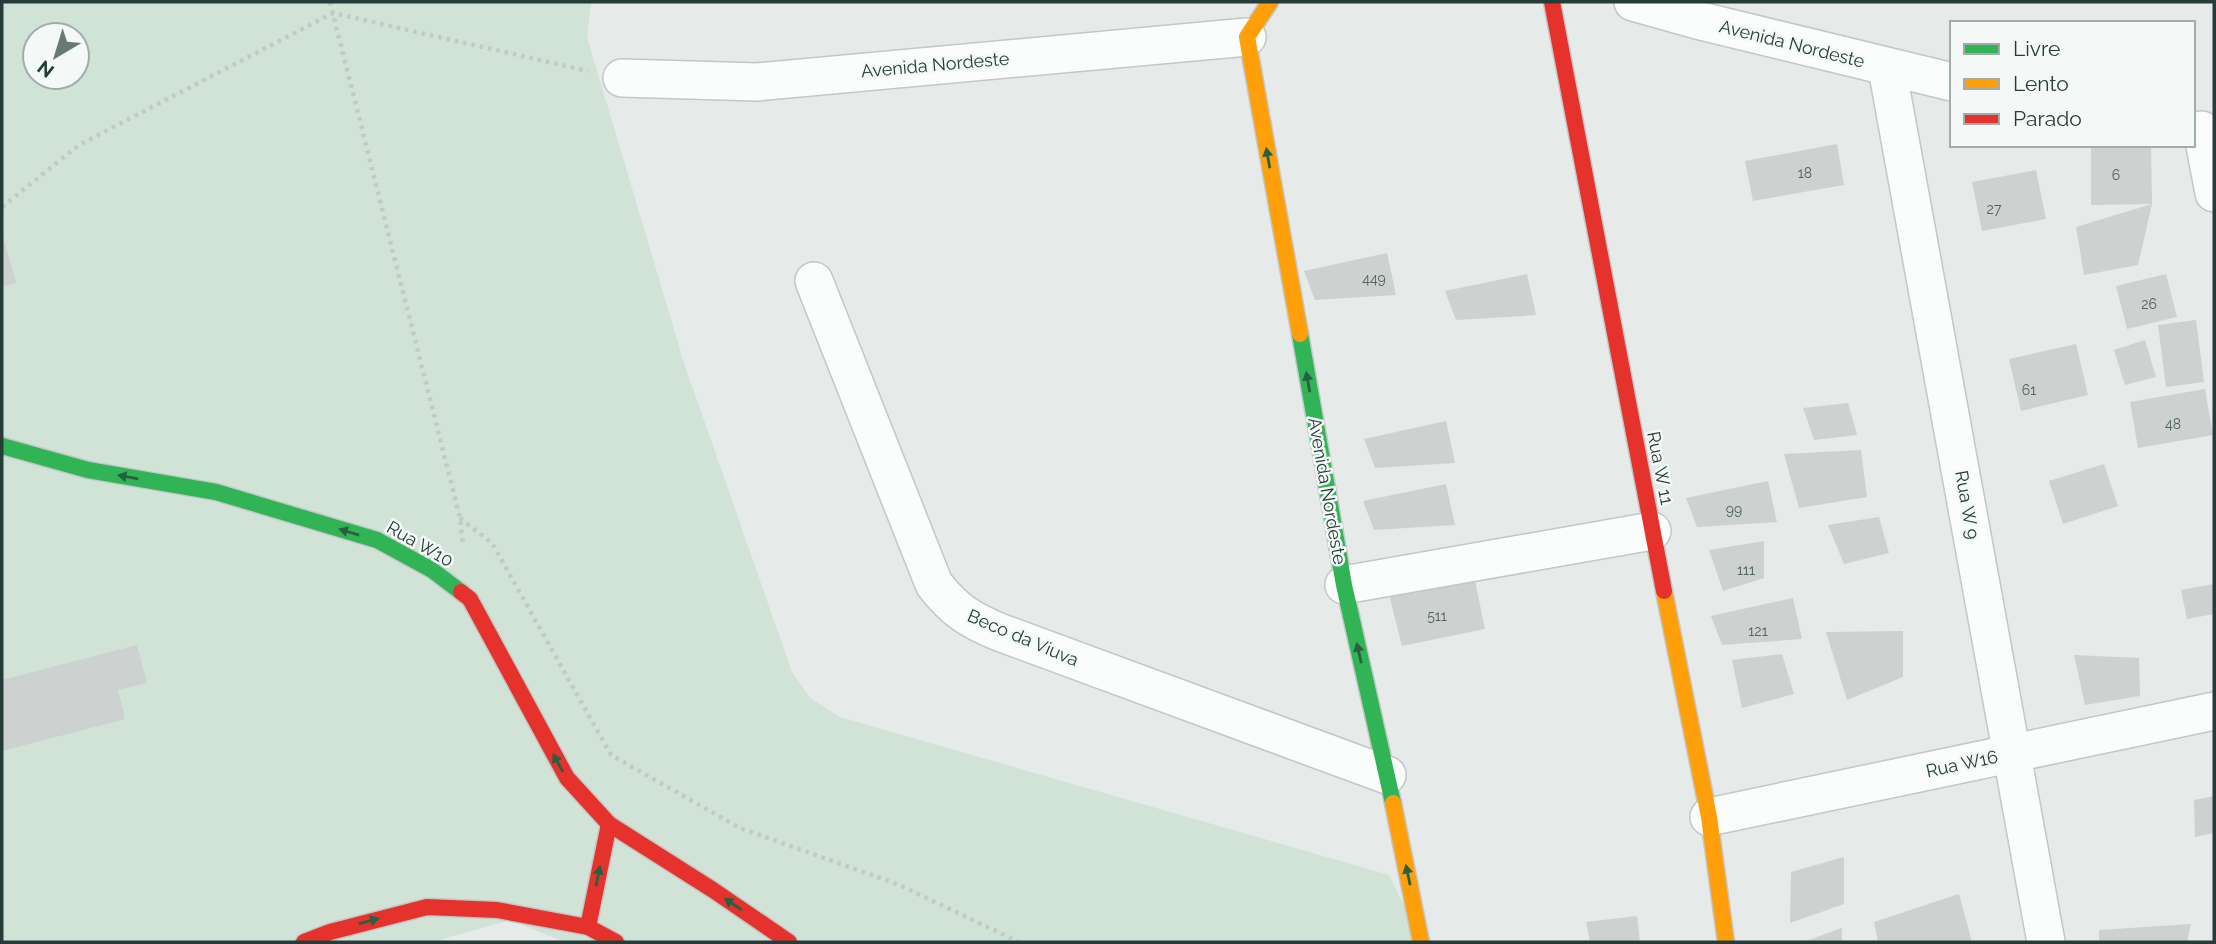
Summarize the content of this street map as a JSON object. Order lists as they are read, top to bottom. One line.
{"streets":{"street":["Avenida Nordeste","Rua W 11","Rua W 9","Rua W10","Beco da Viuva","Rua W16"]},"crossings":[["Avenida Nordeste","Rua W 9"],["Avenida Nordeste","Beco da Viuva"],["Rua W 11","Rua W16"],["Rua W 9","Rua W16"]],"one_way":["Avenida Nordeste","Rua W10"],"house_numbers":["18","6","27","449","26","61","48","99","111","511","121"],"legend":["Livre","Lento","Parado"],"north":"bottom left"}
